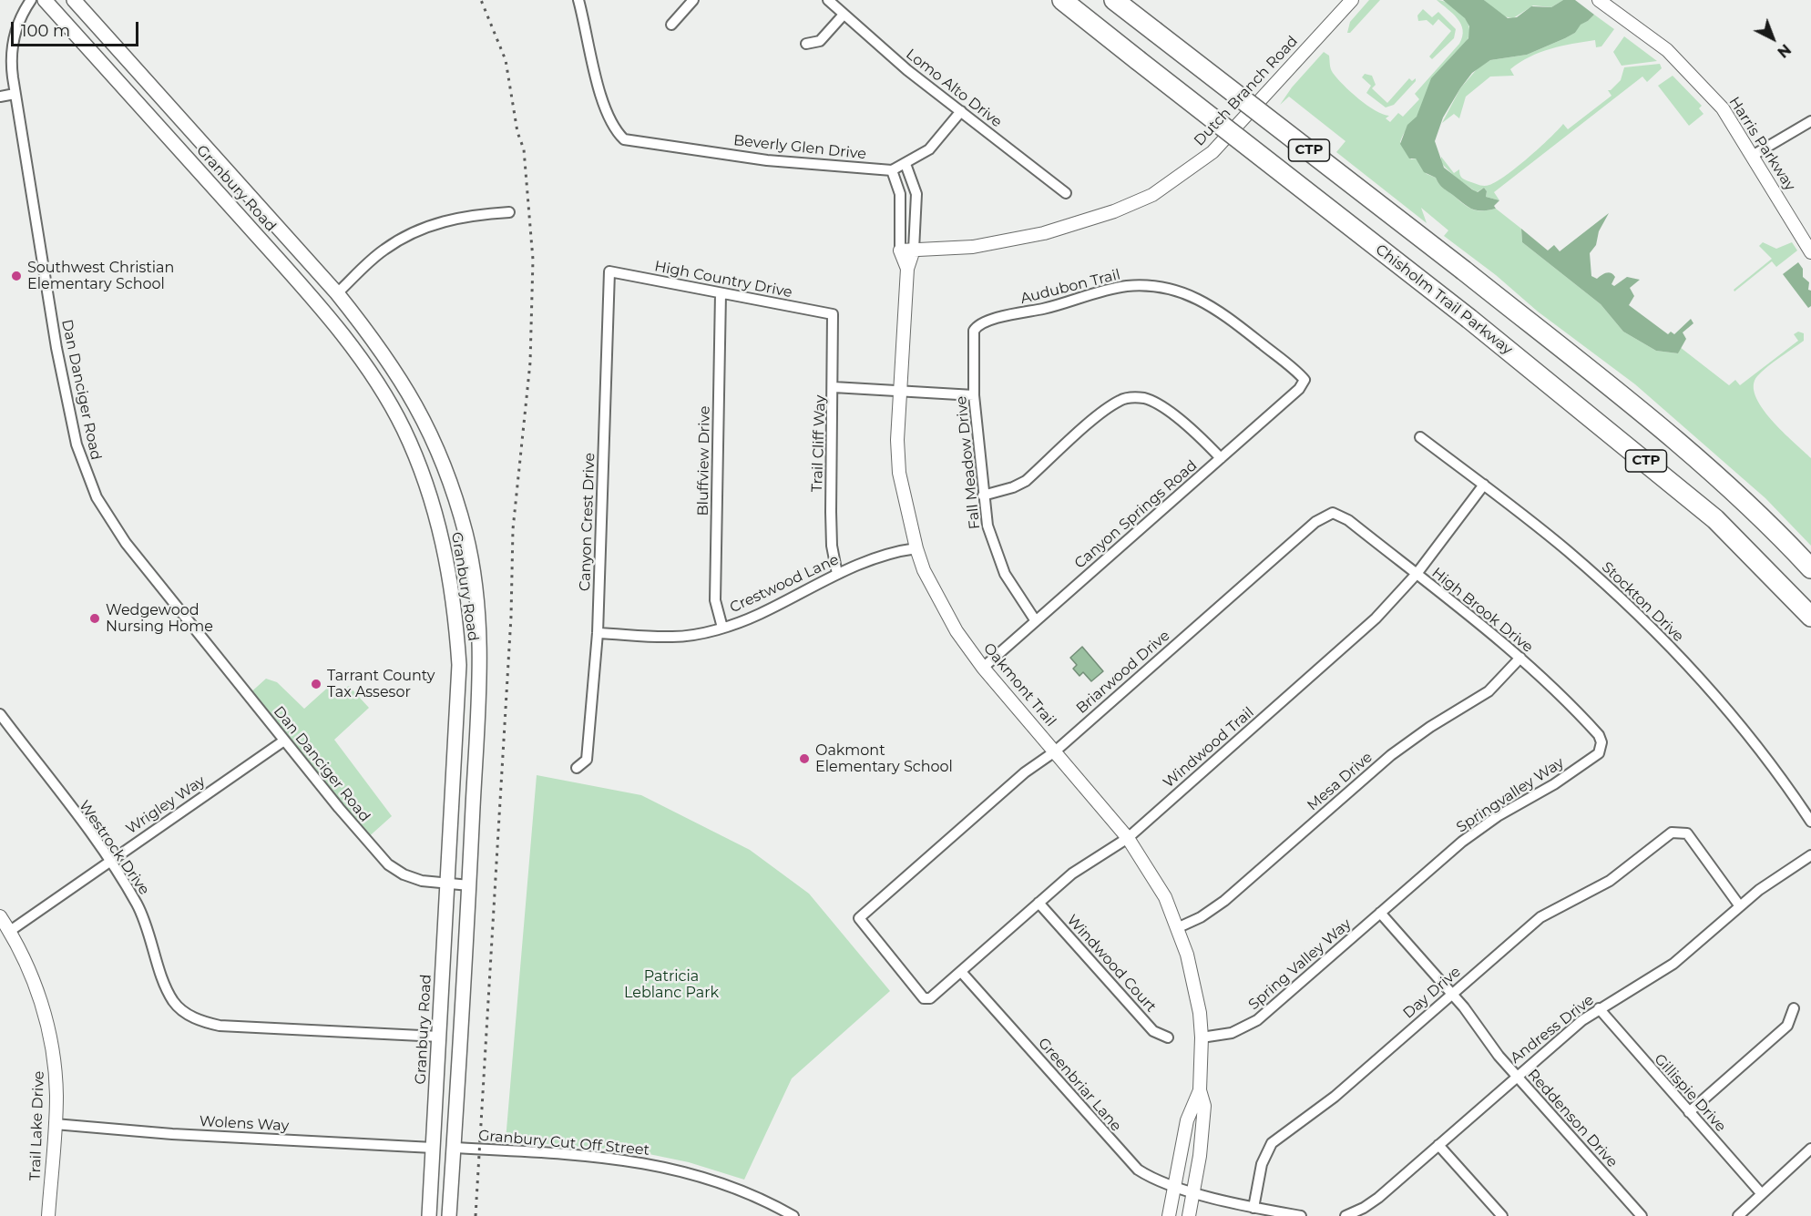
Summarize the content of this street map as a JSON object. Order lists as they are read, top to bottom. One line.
{"streets":{"highway":["CTP","Chisholm Trail Parkway"],"main road":["Granbury Road"],"street":["Lomo Alto Drive","Dutch Branch Road","Harris Parkway","Beverly Glen Drive","High Country Drive","Audubon Trail","Dan Danciger Road","Trail Cliff Way","Bluffview Drive","Fall Meadow Drive","Canyon Springs Road","Canyon Crest Drive","Crestwood Lane","Stockton Drive","High Brook Drive","Briarwood Drive","Oakmont Trail","Windwood Trail","Mesa Drive","Springvalley Way","Wrigley Way","Westrock Drive","Windwood Court","Spring Valley Way","Day Drive","Andress Drive","Greenbriar Lane","Gillispie Drive","Reddenson Drive","Wolens Way","Trail Lake Drive","Granbury Cut Off Street"]},"crossings":[["Lomo Alto Drive","Beverly Glen Drive"],["Dutch Branch Road","Oakmont Trail"],["Beverly Glen Drive","Oakmont Trail"],["Granbury Road","Dan Danciger Road"],["Granbury Road","Westrock Drive"],["Granbury Road","Wolens Way"],["Granbury Road","Granbury Cut Off Street"],["High Country Drive","Trail Cliff Way"],["High Country Drive","Bluffview Drive"],["High Country Drive","Canyon Crest Drive"],["Audubon Trail","Fall Meadow Drive"],["Audubon Trail","Canyon Springs Road"],["Dan Danciger Road","Wrigley Way"],["Trail Cliff Way","Crestwood Lane"],["Bluffview Drive","Crestwood Lane"],["Fall Meadow Drive","Canyon Springs Road"],["Canyon Springs Road","Oakmont Trail"],["Canyon Crest Drive","Crestwood Lane"],["Crestwood Lane","Oakmont Trail"],["Stockton Drive","Windwood Trail"],["High Brook Drive","Briarwood Drive"],["High Brook Drive","Windwood Trail"],["High Brook Drive","Mesa Drive"],["High Brook Drive","Springvalley Way"],["Briarwood Drive","Oakmont Trail"],["Briarwood Drive","Windwood Trail"],["Oakmont Trail","Windwood Trail"],["Oakmont Trail","Mesa Drive"],["Oakmont Trail","Spring Valley Way"],["Oakmont Trail","Greenbriar Lane"],["Windwood Trail","Windwood Court"],["Windwood Trail","Greenbriar Lane"],["Springvalley Way","Spring Valley Way"],["Springvalley Way","Reddenson Drive"],["Wrigley Way","Westrock Drive"],["Wrigley Way","Trail Lake Drive"],["Spring Valley Way","Reddenson Drive"],["Day Drive","Andress Drive"],["Day Drive","Reddenson Drive"],["Andress Drive","Gillispie Drive"],["Andress Drive","Reddenson Drive"],["Wolens Way","Trail Lake Drive"]],"parks":["Patricia Leblanc Park"],"places":["Southwest Christian Elementary School","Wedgewood Nursing Home","Tarrant County Tax Assesor","Oakmont Elementary School"],"scale_bar":"100 m","north":"bottom right"}
